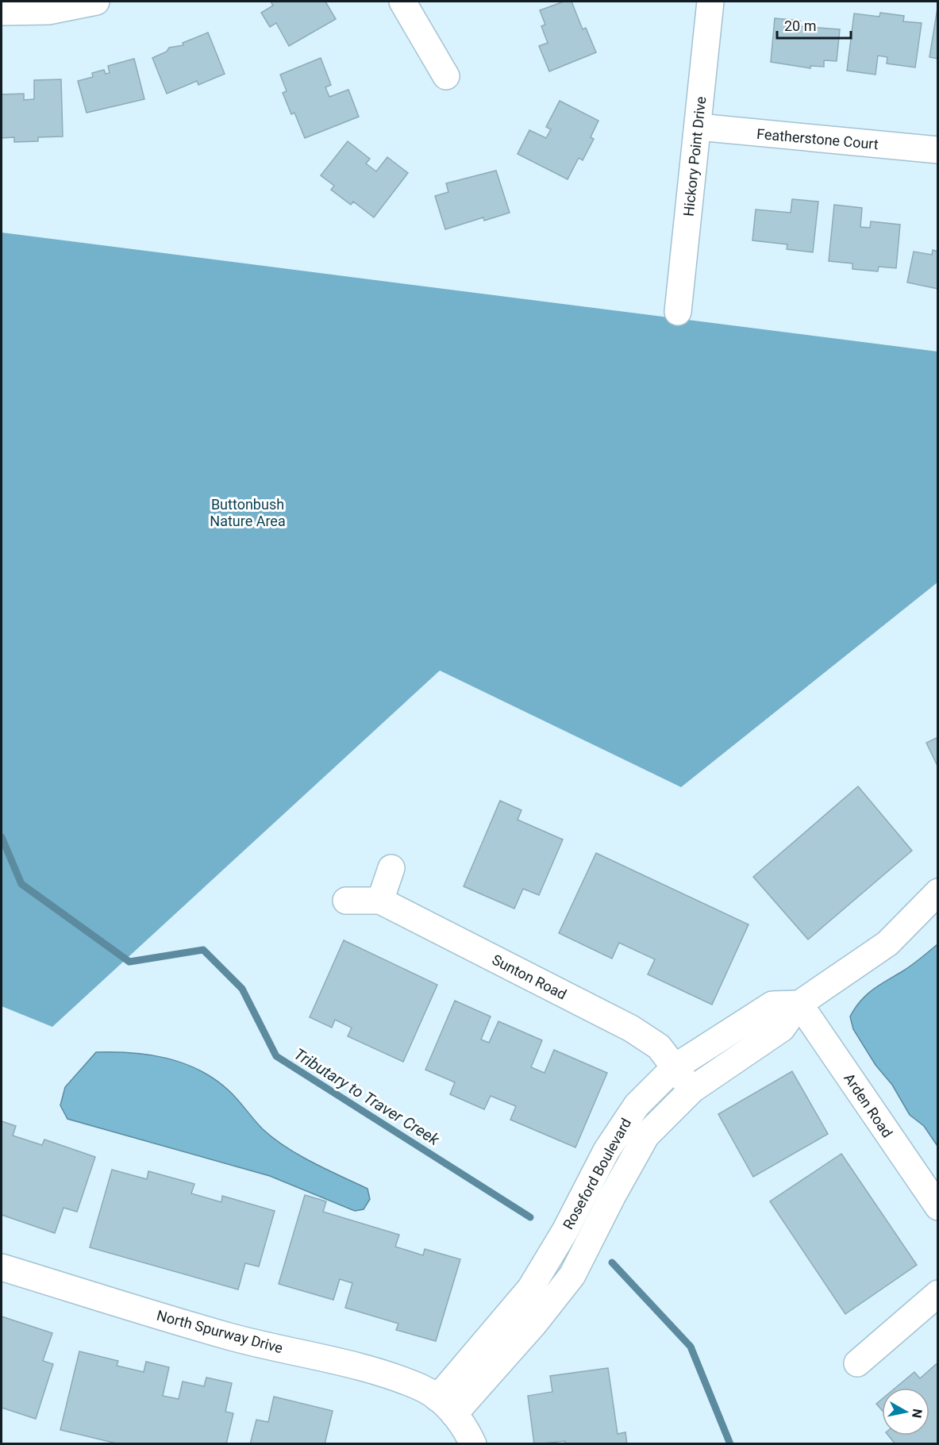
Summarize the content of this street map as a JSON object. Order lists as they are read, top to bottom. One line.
{"streets":{"street":["Featherstone Court","Hickory Point Drive","Sunton Road","Arden Road","Roseford Boulevard","North Spurway Drive"]},"crossings":[["Featherstone Court","Hickory Point Drive"],["Sunton Road","Roseford Boulevard"],["Arden Road","Roseford Boulevard"],["Roseford Boulevard","North Spurway Drive"]],"water":["Tributary to Traver Creek"],"parks":["Buttonbush Nature Area"],"scale_bar":"20 m","north":"right"}
